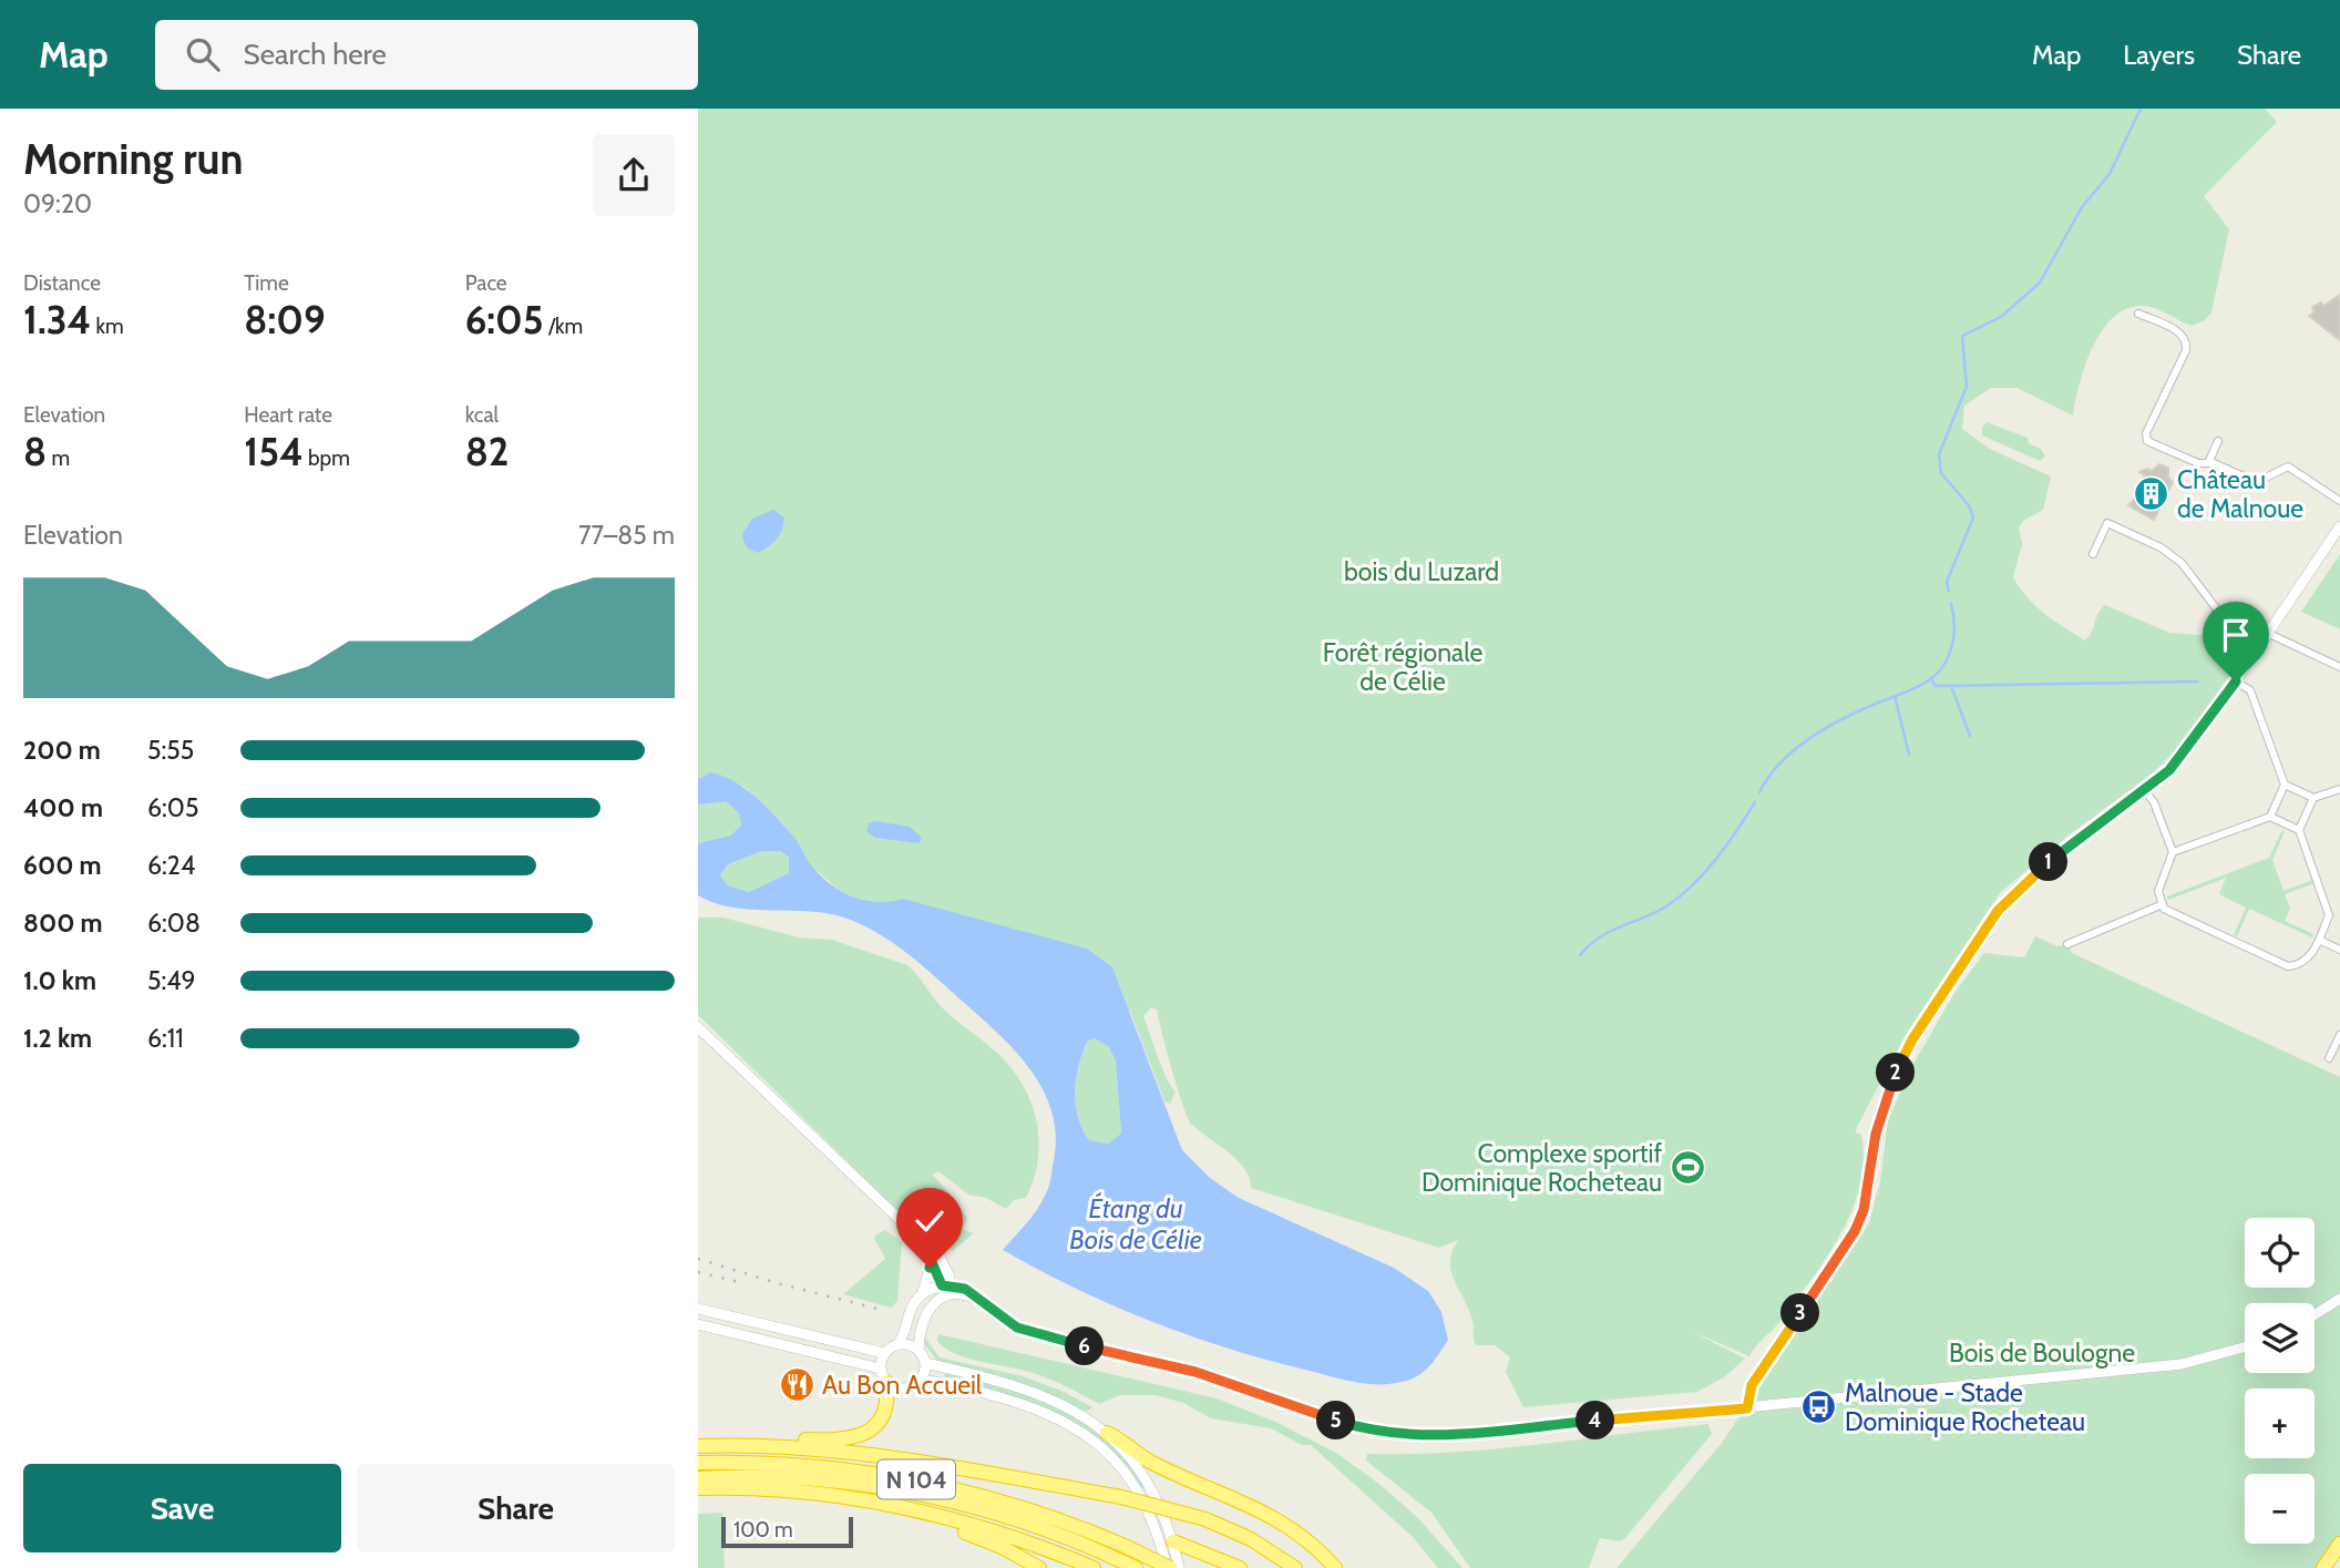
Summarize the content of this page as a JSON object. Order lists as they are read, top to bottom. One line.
{"streets":{"highway":["N 104"]},"water":["Étang du Bois de Célie"],"parks":["bois du Luzard","Forêt régionale de Célie","Bois de Boulogne"],"places":{"building":["Château de Malnoue"],"sports":["Complexe sportif Dominique Rocheteau"],"restaurant":["Au Bon Accueil"],"bus stop":["Malnoue - Stade Dominique Rocheteau"]},"scale_bar":"100 m","page":{"header":"Map","search":"Search here","nav":["Map","Layers","Share"],"heading":["Morning run","09:20"],"stats":[["Distance","1.34 km"],["Time","8:09"],["Pace","6:05 /km"],["Elevation","8 m"],["Heart rate","154 bpm"],["kcal","82"]],"chart":["Elevation","77–85 m"],"list":[{"name":"200 m","note":"5:55"},{"name":"400 m","note":"6:05"},{"name":"600 m","note":"6:24"},{"name":"800 m","note":"6:08"},{"name":"1.0 km","note":"5:49"},{"name":"1.2 km","note":"6:11"}],"pins":["1","2","3","6","4","5"],"map_buttons":["+","−"],"buttons":["Save","Share"],"scale":"100 m"}}
